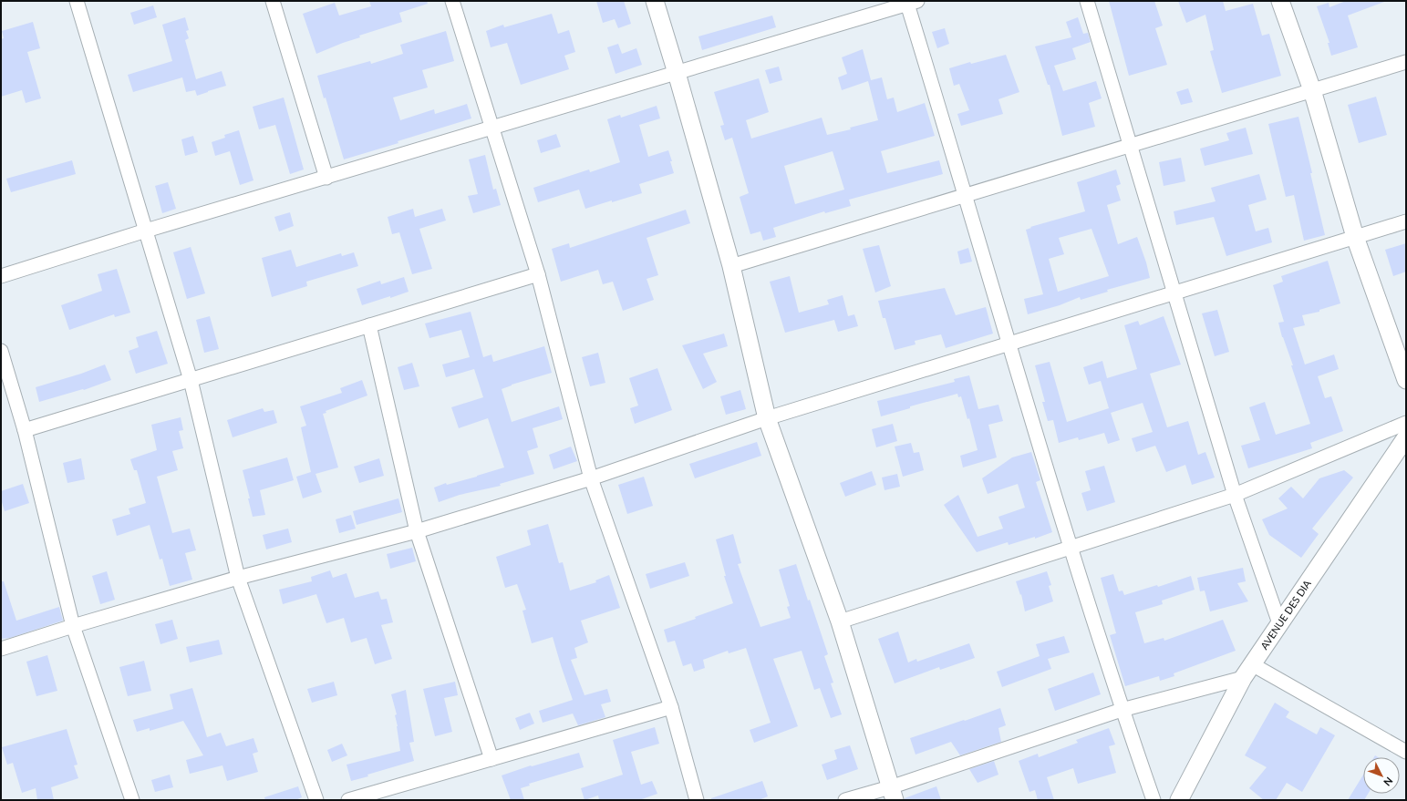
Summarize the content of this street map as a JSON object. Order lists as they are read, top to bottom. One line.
{"streets":{"street":["AVENUE DES DIA"]},"north":"bottom right"}
